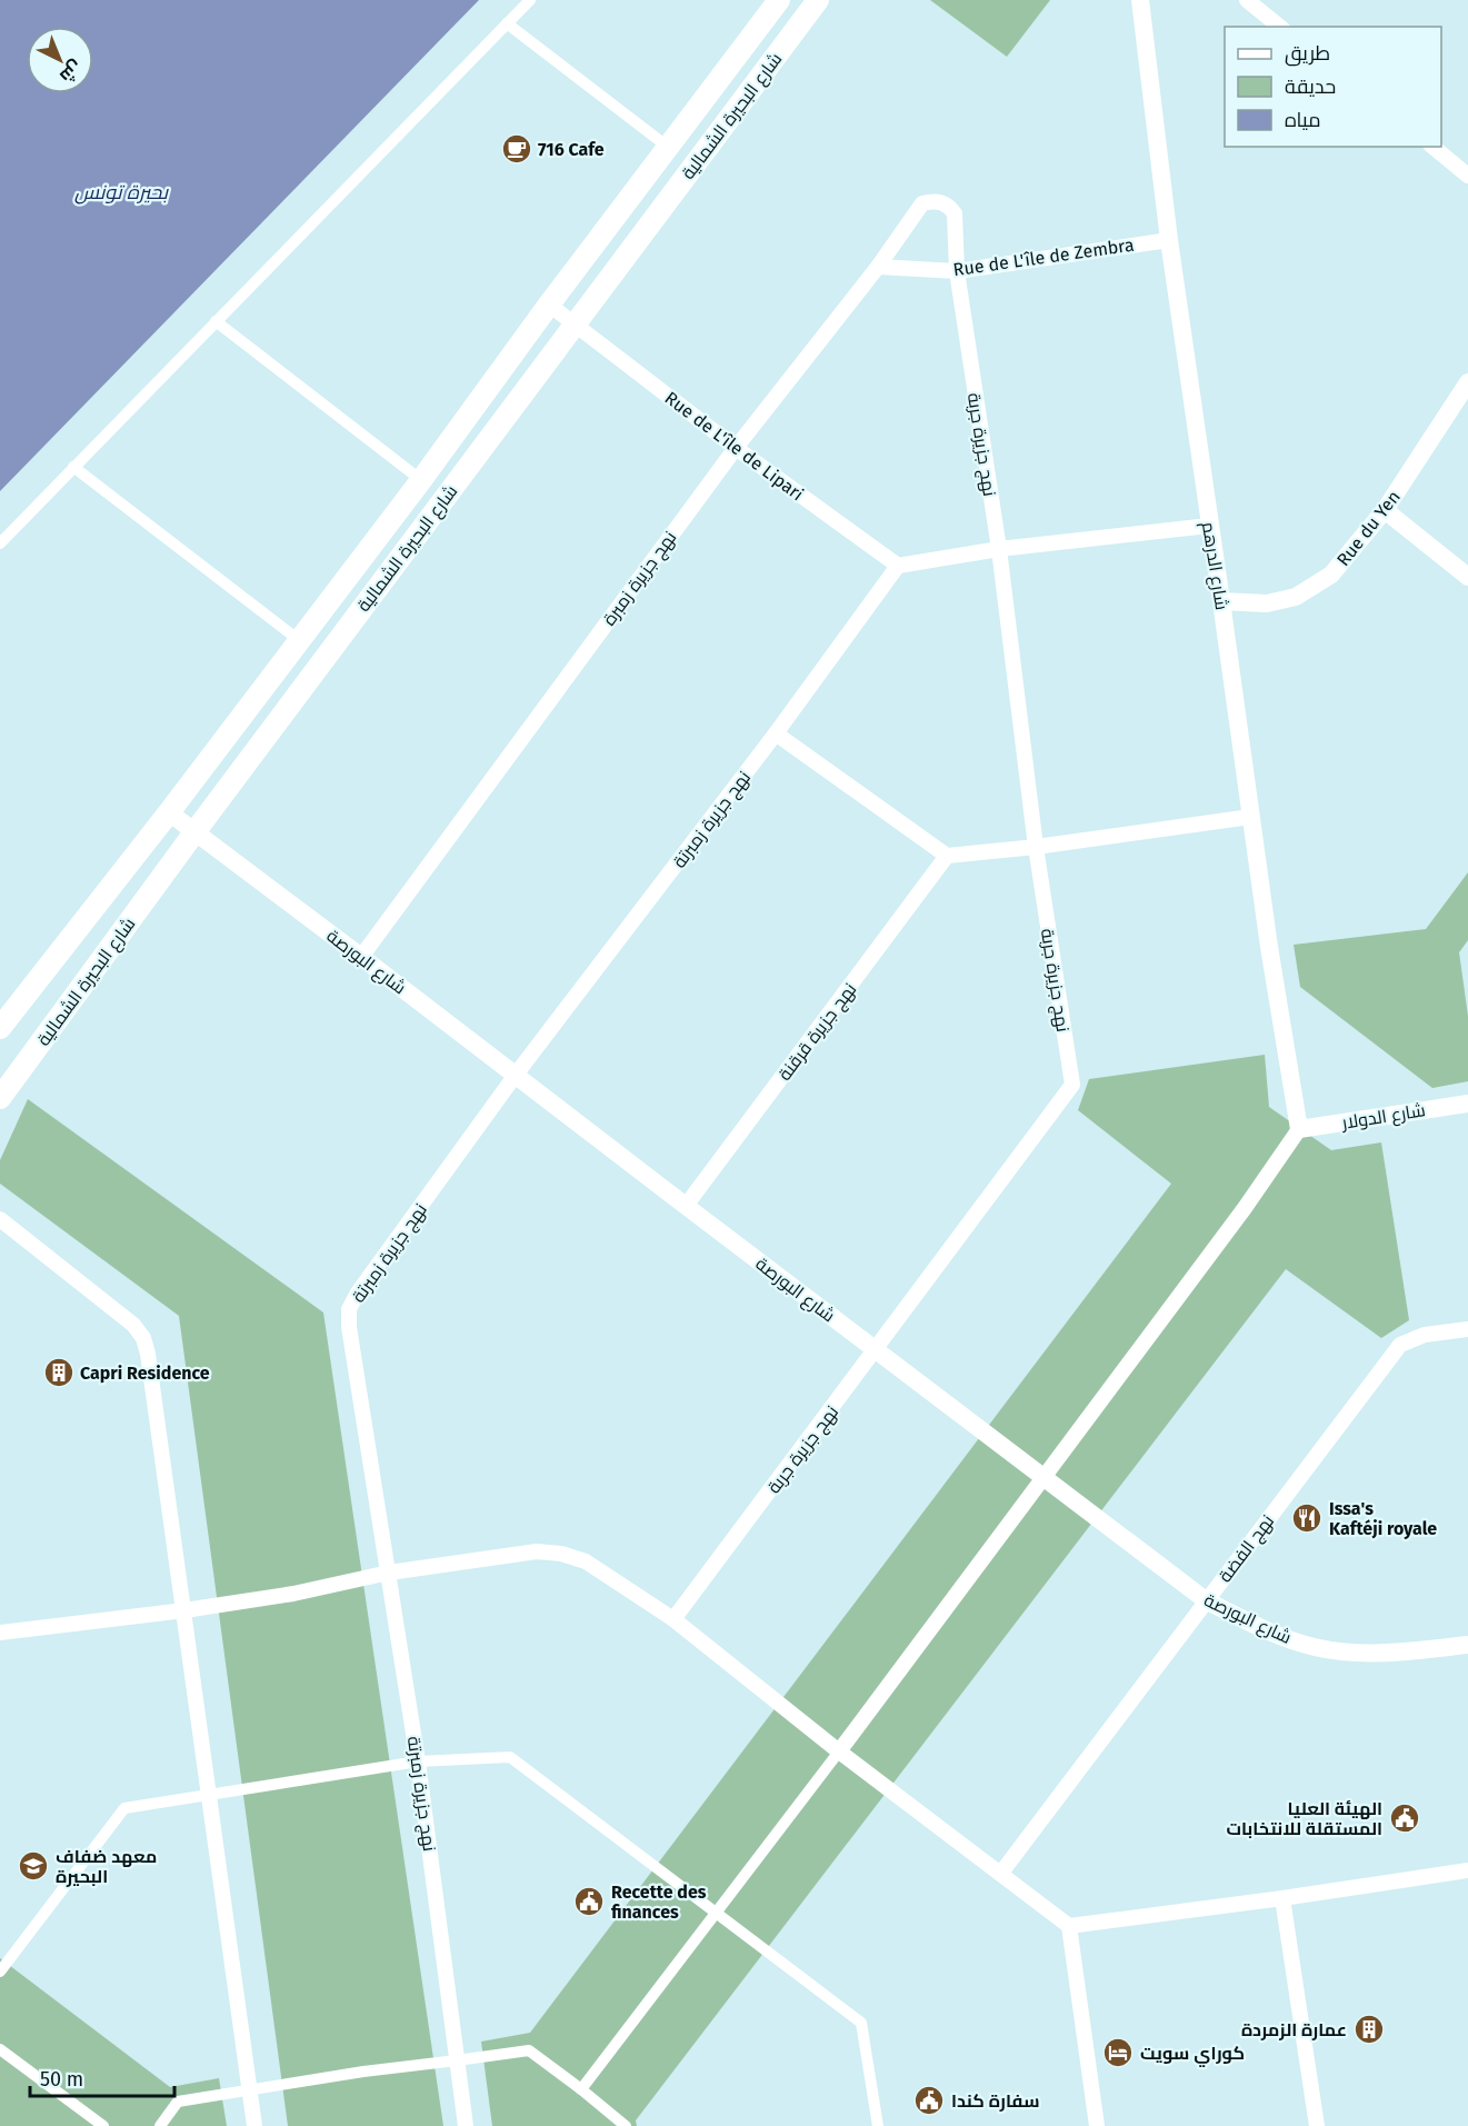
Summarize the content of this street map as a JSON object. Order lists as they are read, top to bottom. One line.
{"streets":{"main road":["شارع البحيرة الشمالية"],"street":["Rue de L'île de Zembra","نهج جزيرة جربة","Rue de L'île de Lipari","Rue du Yen","شارع الدرهم","نهج جزيرة زمبرة","نهج جزيرة زمبرتة","شارع البورصة","نهج جزيرة قرقنة","شارع الدولار","نهج الفضة"]},"crossings":[["شارع البحيرة الشمالية","Rue de L'île de Lipari"],["شارع البحيرة الشمالية","شارع البورصة"],["Rue de L'île de Zembra","نهج جزيرة جربة"],["Rue de L'île de Zembra","شارع الدرهم"],["Rue de L'île de Zembra","نهج جزيرة زمبرة"],["نهج جزيرة جربة","نهج جزيرة زمبرة"],["نهج جزيرة جربة","شارع البورصة"],["Rue de L'île de Lipari","نهج جزيرة زمبرة"],["Rue de L'île de Lipari","نهج جزيرة زمبرتة"],["Rue du Yen","شارع الدرهم"],["شارع الدرهم","شارع الدولار"],["نهج جزيرة زمبرة","شارع البورصة"],["نهج جزيرة زمبرتة","شارع البورصة"],["شارع البورصة","نهج جزيرة قرقنة"],["شارع البورصة","نهج الفضة"]],"water":["بحيرة تونس"],"places":{"cafe":["716 Cafe"],"building":["Capri Residence","عمارة الزمردة"],"restaurant":["Issa's Kaftéji royale"],"public building":["الهيئة العليا المستقلة للانتخابات","Recette des finances","سفارة كندا"],"school or university":["معهد ضفاف البحيرة"],"hotel":["كوراي سويت"]},"legend":["طريق","حديقة","مياه"],"scale_bar":"50 m","north":"bottom right"}
